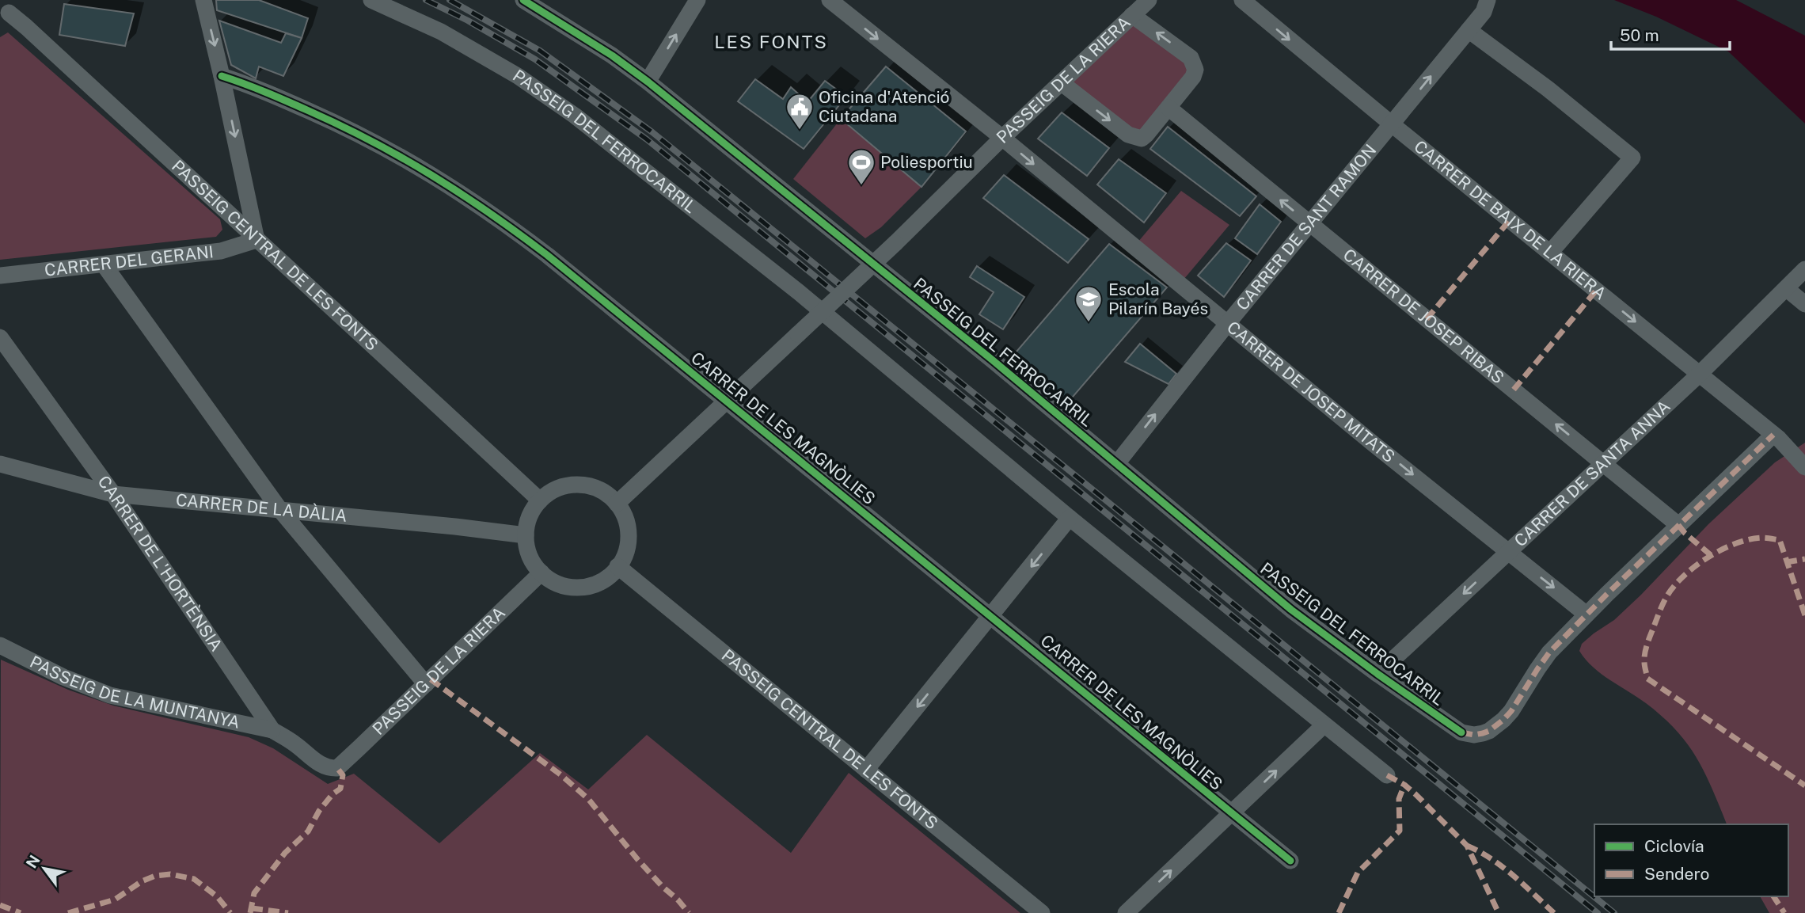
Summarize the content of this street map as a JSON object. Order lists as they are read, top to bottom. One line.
{"streets":{"street":["PASSEIG DE LA RIERA","PASSEIG DEL FERROCARRIL","CARRER DE BAIX DE LA RIERA","CARRER DE SANT RAMON","PASSEIG CENTRAL DE LES FONTS","CARRER DEL GERANI","CARRER DE JOSEP RIBAS","CARRER DE JOSEP MITATS","CARRER DE LES MAGNÒLIES","CARRER DE SANTA ANNA","CARRER DE LA DÀLIA","CARRER DE L'HORTÈNSIA","PASSEIG DE LA MUNTANYA"]},"crossings":[["PASSEIG DE LA RIERA","PASSEIG CENTRAL DE LES FONTS"],["PASSEIG DE LA RIERA","CARRER DE JOSEP MITATS"],["PASSEIG DE LA RIERA","CARRER DE LES MAGNÒLIES"],["PASSEIG DE LA RIERA","CARRER DE LA DÀLIA"],["PASSEIG DE LA RIERA","CARRER DE L'HORTÈNSIA"],["PASSEIG DEL FERROCARRIL","CARRER DE SANT RAMON"],["PASSEIG DEL FERROCARRIL","CARRER DE JOSEP MITATS"],["PASSEIG DEL FERROCARRIL","CARRER DE SANTA ANNA"],["CARRER DE BAIX DE LA RIERA","CARRER DE SANT RAMON"],["CARRER DE BAIX DE LA RIERA","CARRER DE SANTA ANNA"],["CARRER DE SANT RAMON","CARRER DE JOSEP RIBAS"],["CARRER DE SANT RAMON","CARRER DE JOSEP MITATS"],["PASSEIG CENTRAL DE LES FONTS","CARRER DEL GERANI"],["PASSEIG CENTRAL DE LES FONTS","CARRER DE LA DÀLIA"],["CARRER DE JOSEP RIBAS","CARRER DE SANTA ANNA"],["CARRER DE JOSEP MITATS","CARRER DE SANTA ANNA"],["CARRER DE LA DÀLIA","CARRER DE L'HORTÈNSIA"],["CARRER DE L'HORTÈNSIA","PASSEIG DE LA MUNTANYA"]],"one_way":["CARRER DE BAIX DE LA RIERA","CARRER DE SANT RAMON","CARRER DE JOSEP RIBAS","CARRER DE JOSEP MITATS"],"districts":["LES FONTS"],"places":{"public building":["Oficina d'Atenció Ciutadana"],"sports":["Poliesportiu"],"school or university":["Escola Pilarín Bayés"]},"legend":["Ciclovía","Sendero"],"scale_bar":"50 m","north":"top left"}
